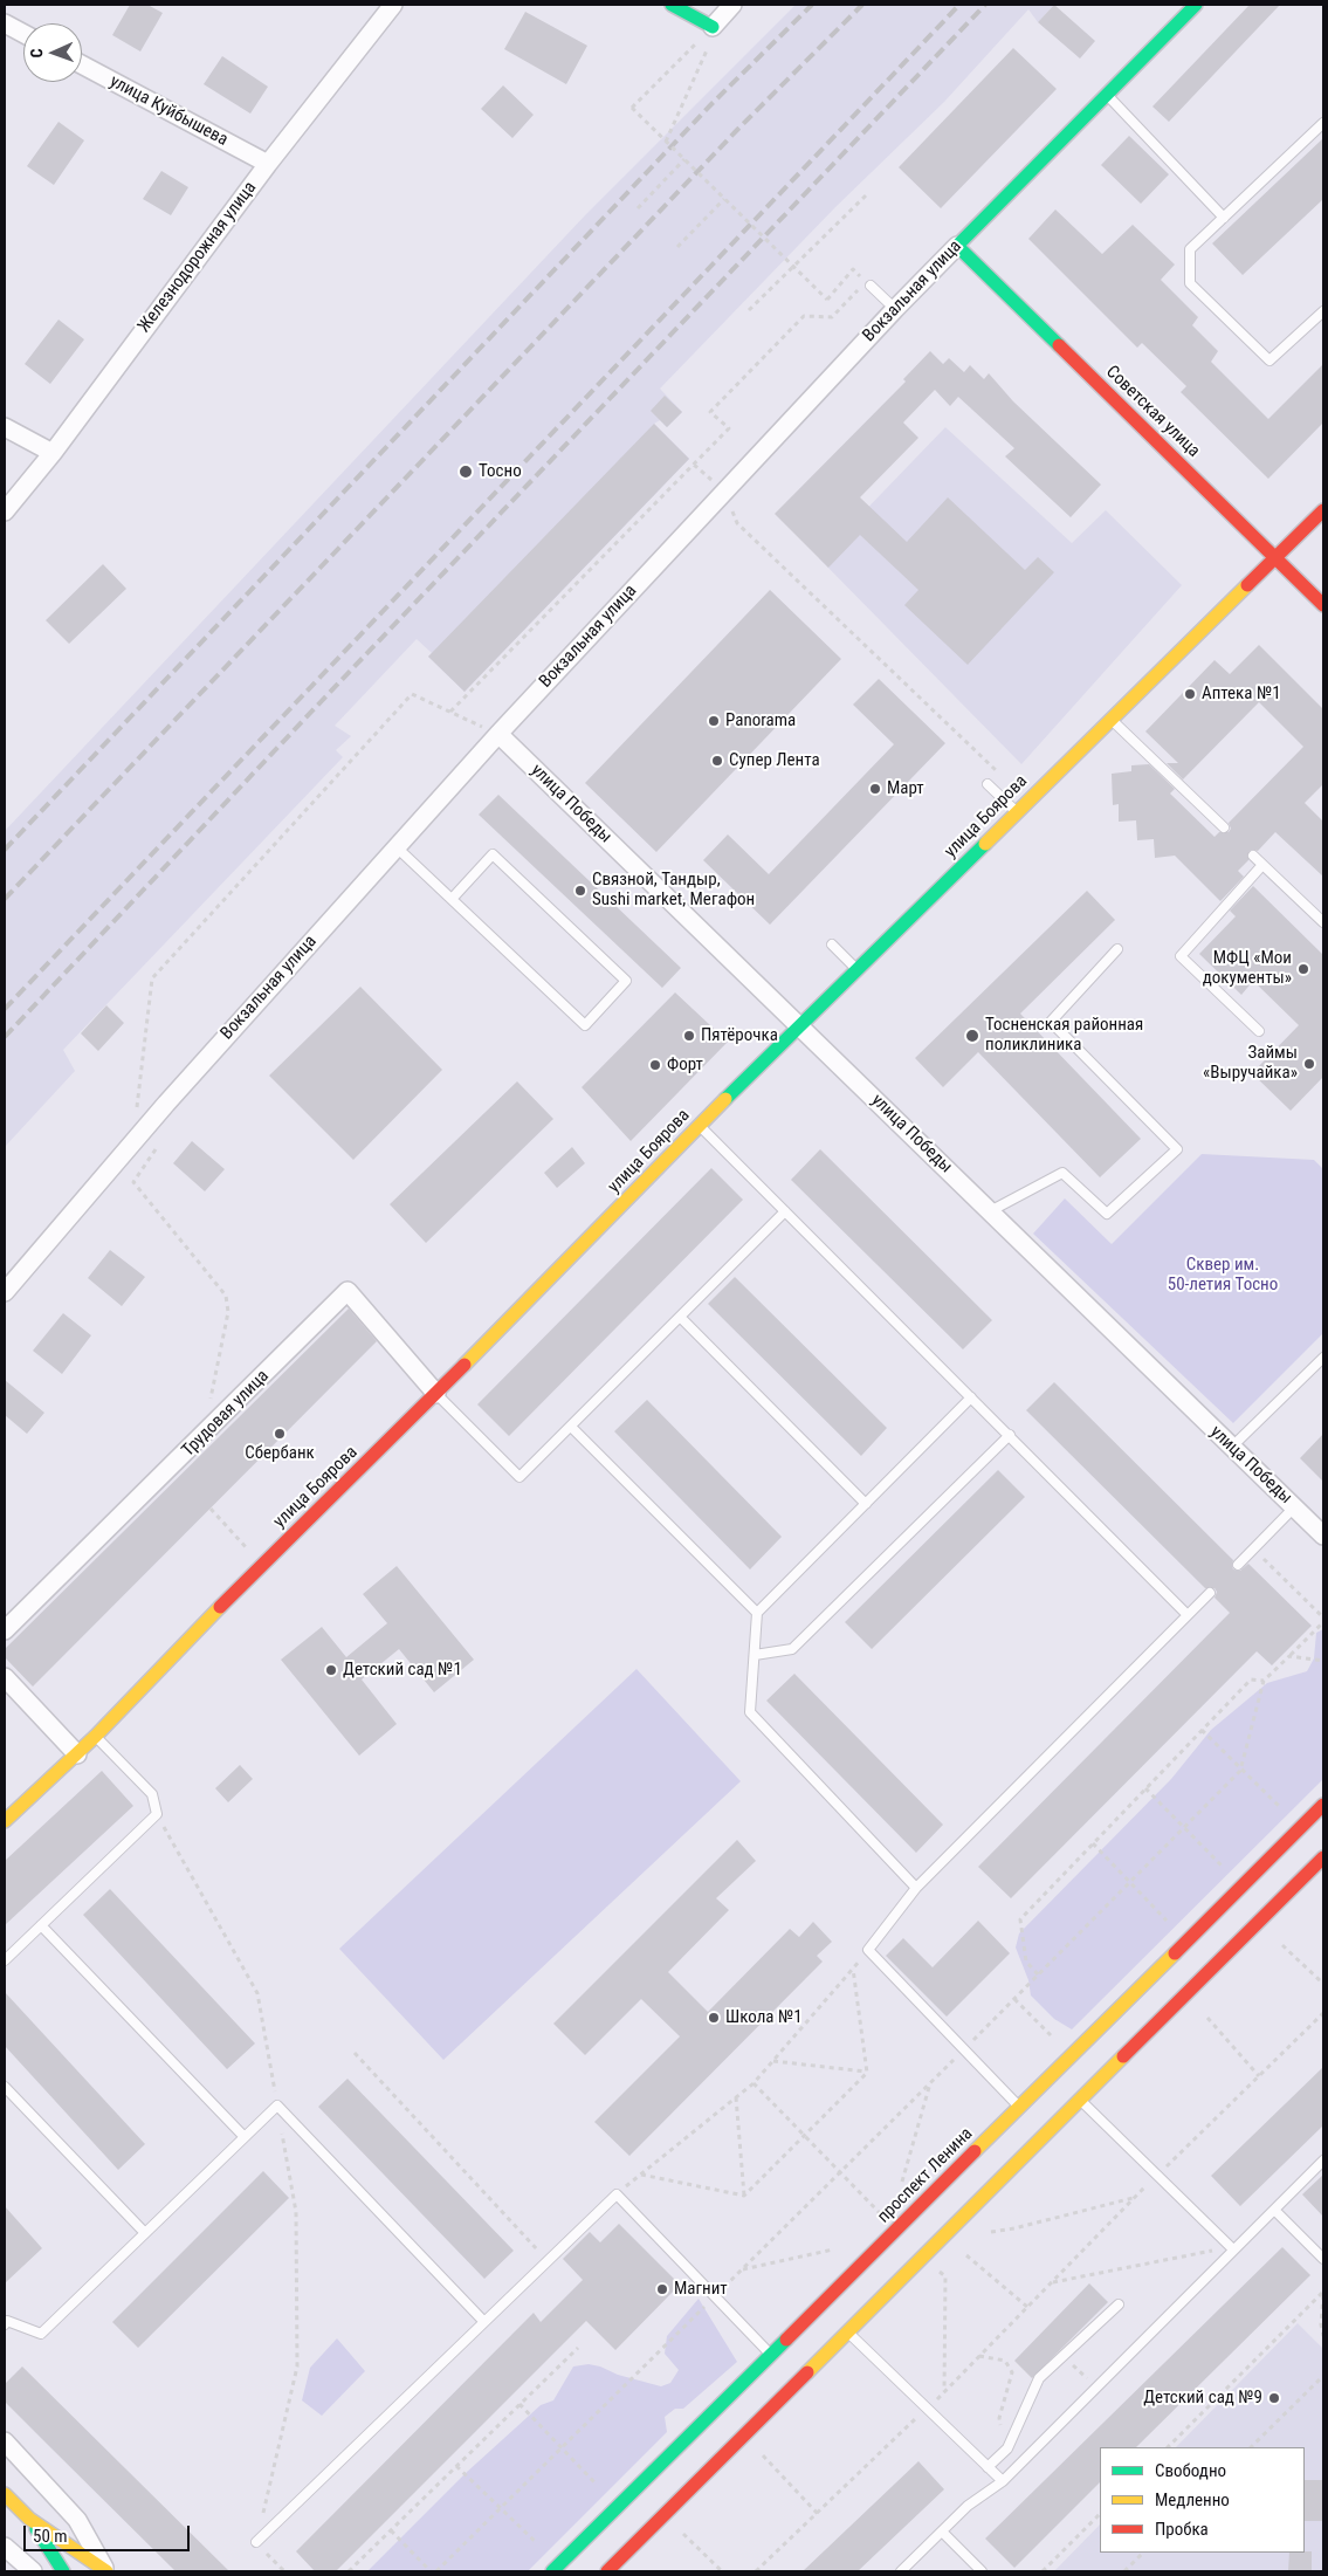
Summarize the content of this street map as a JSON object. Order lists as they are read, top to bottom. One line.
{"streets":{"street":["улица Куйбышева","Железнодорожная улица","Вокзальная улица","Советская улица","улица Победы","улица Боярова","Трудовая улица","проспект Ленина"]},"crossings":[["улица Куйбышева","Железнодорожная улица"],["Вокзальная улица","Советская улица"],["Вокзальная улица","улица Победы"],["Советская улица","улица Боярова"],["улица Победы","улица Боярова"],["улица Боярова","Трудовая улица"]],"parks":["Сквер им. 50-летия Тосно"],"places":["Тосно","Аптека №1","Panorama","Супер Лента","Март","Связной, Тандыр, Sushi market, Мегафон","МФЦ «Мои документы»","Пятёрочка","Тосненская районная поликлиника","Займы «Выручайка»","Форт","Сбербанк","Детский сад №1","Школа №1","Магнит","Детский сад №9"],"legend":["Свободно","Медленно","Пробка"],"scale_bar":"50 m","north":"left"}
